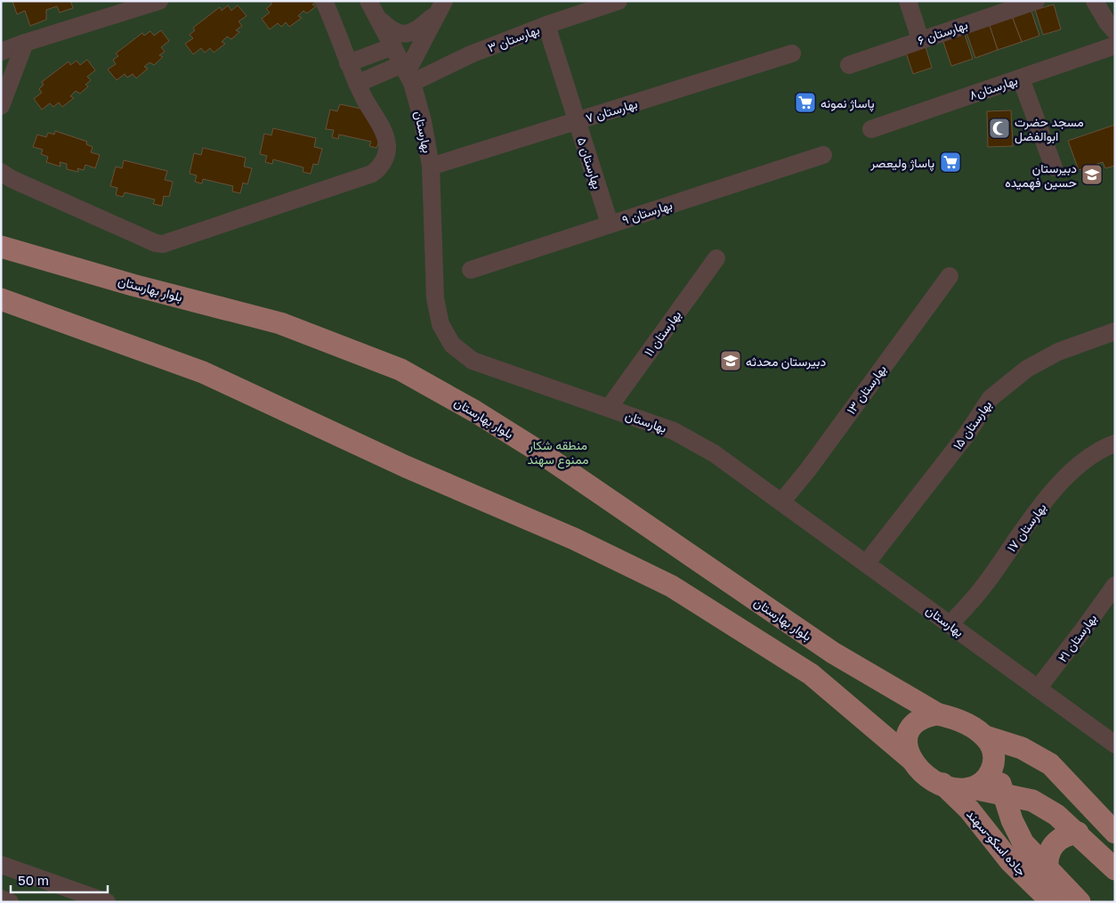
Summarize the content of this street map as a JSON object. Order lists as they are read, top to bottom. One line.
{"streets":{"main road":["بلوار بهارستان","جاده اسکو-سهند"],"street":["بهارستان ۶","بهارستان ۳","بهارستان۸","بهارستان ۷","بهارستان","بهارستان ۵","بهارستان ۹","بهارستان ۱۱","بهارستان ۱۳","بهارستان ۱۵","بهارستان ۱۷","بهارستان ۲۱"]},"crossings":[["بهارستان ۳","بهارستان"],["بهارستان ۳","بهارستان ۵"],["بهارستان ۷","بهارستان"],["بهارستان ۷","بهارستان ۵"],["بهارستان","بهارستان ۱۱"],["بهارستان","بهارستان ۱۳"],["بهارستان","بهارستان ۱۵"],["بهارستان","بهارستان ۱۷"],["بهارستان","بهارستان ۲۱"],["بهارستان ۵","بهارستان ۹"],["بلوار بهارستان","جاده اسکو-سهند"]],"parks":["منطقه شکار ممنوع سهند"],"places":{"supermarket":["پاساژ نمونه","پاساژ ولیعصر"],"mosque":["مسجد حضرت ابوالفضل"],"school or university":["دبیرستان حسین فهمیده","دبیرستان محدثه"]},"scale_bar":"50 m"}
